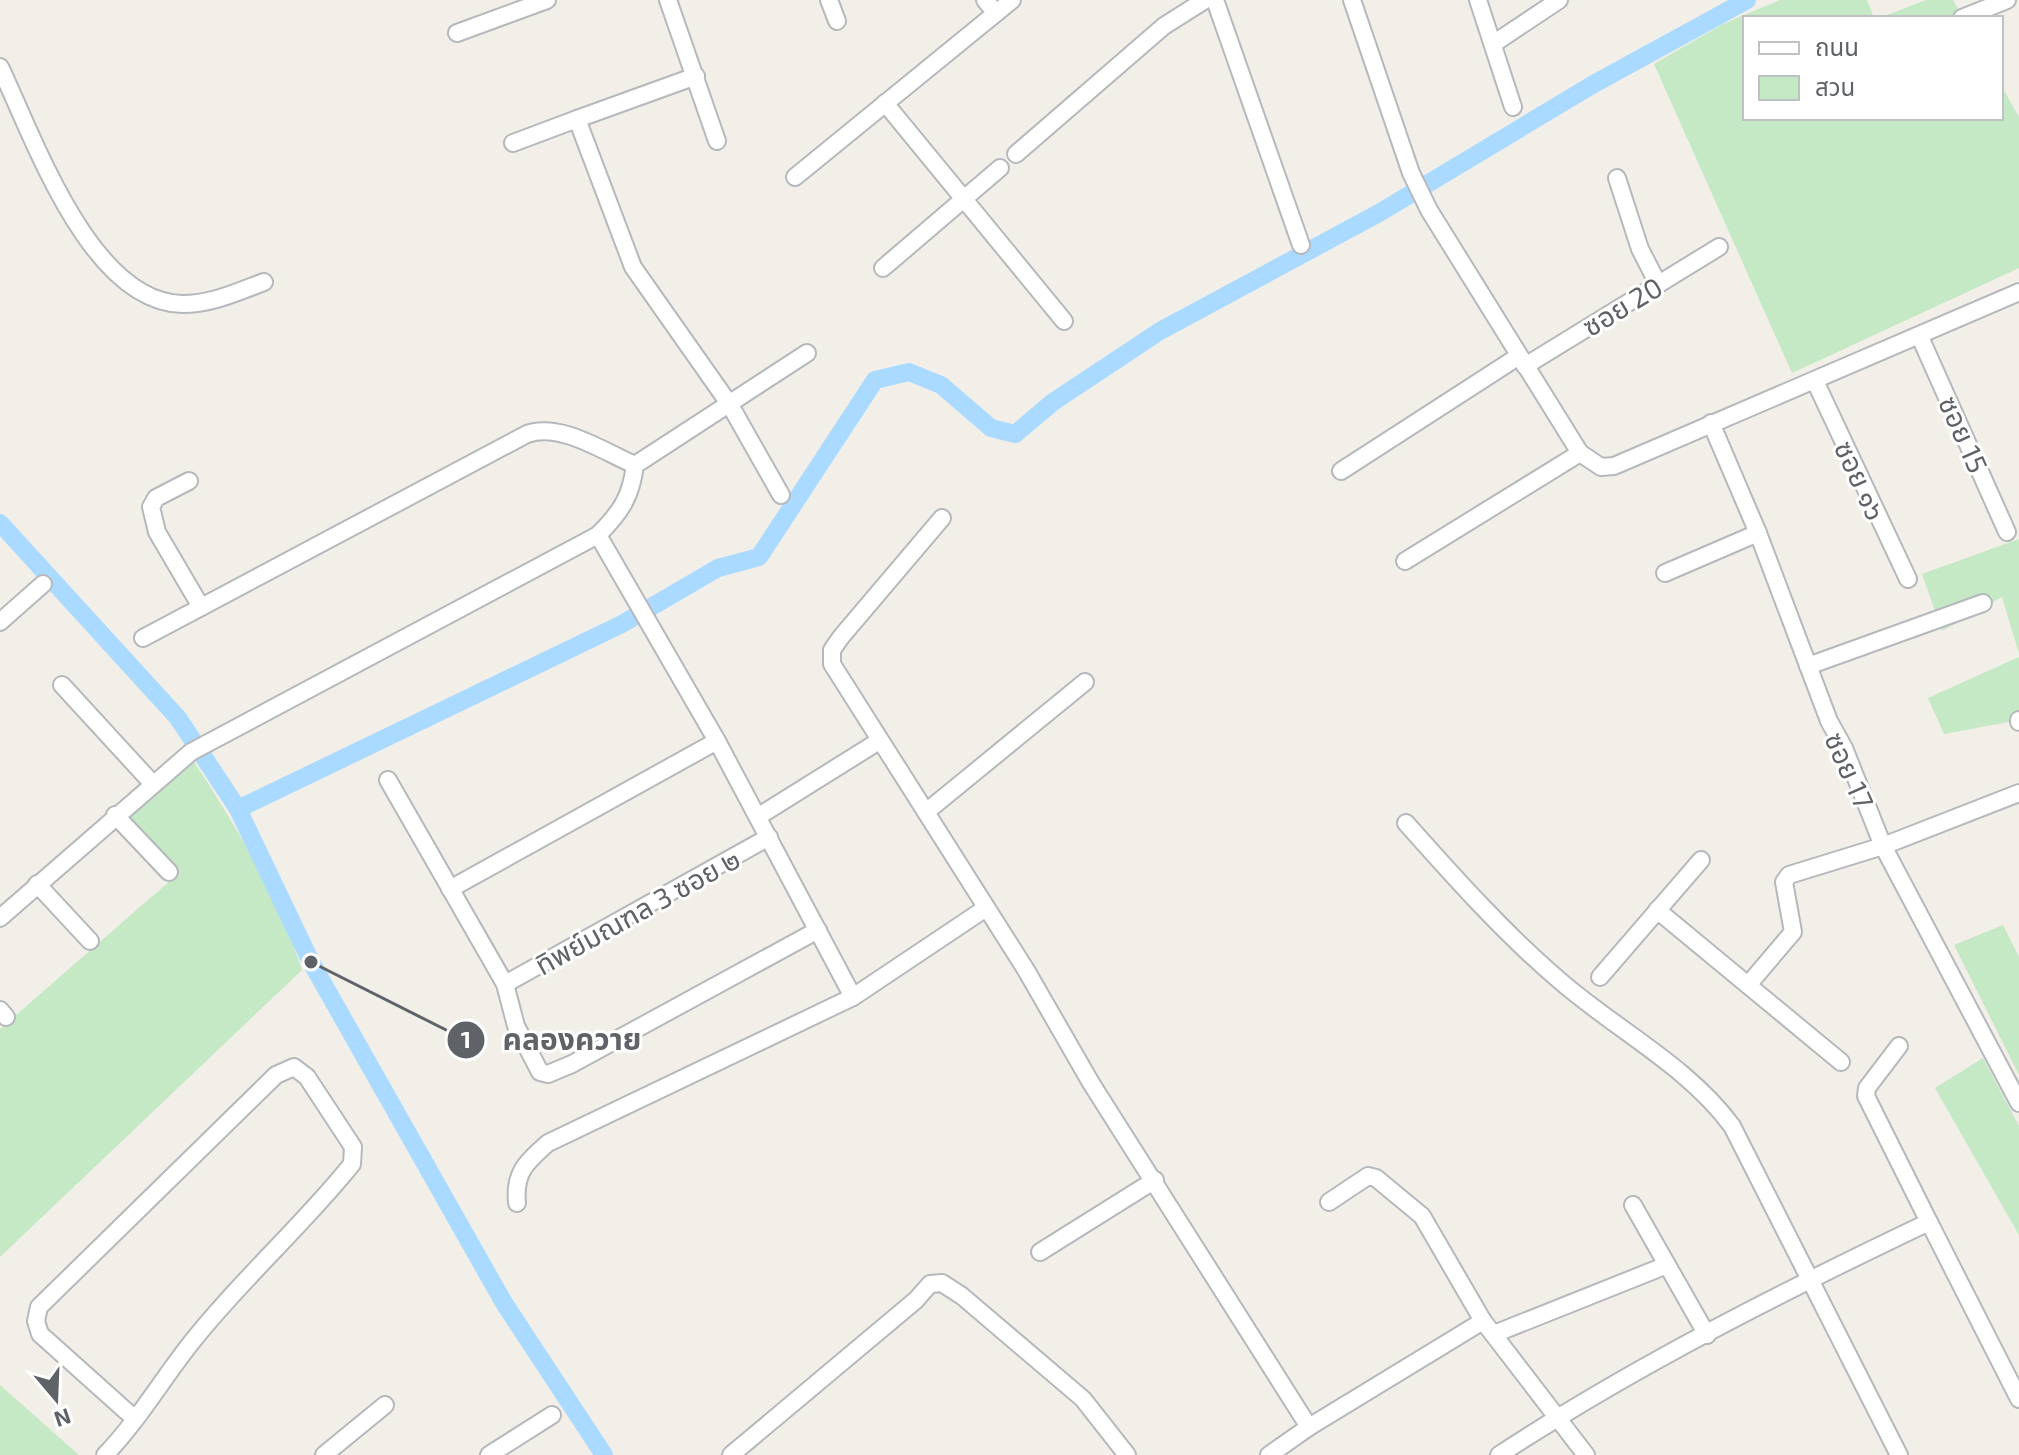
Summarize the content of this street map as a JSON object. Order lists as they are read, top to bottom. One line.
{"streets":{"street":["ซอย 20","ซอย 15","ซอย ๑๖","ซอย 17","ทิพย์มณฑล 3 ซอย ๒"]},"places":["คลองควาย"],"legend":["ถนน","สวน"],"north":"bottom"}
